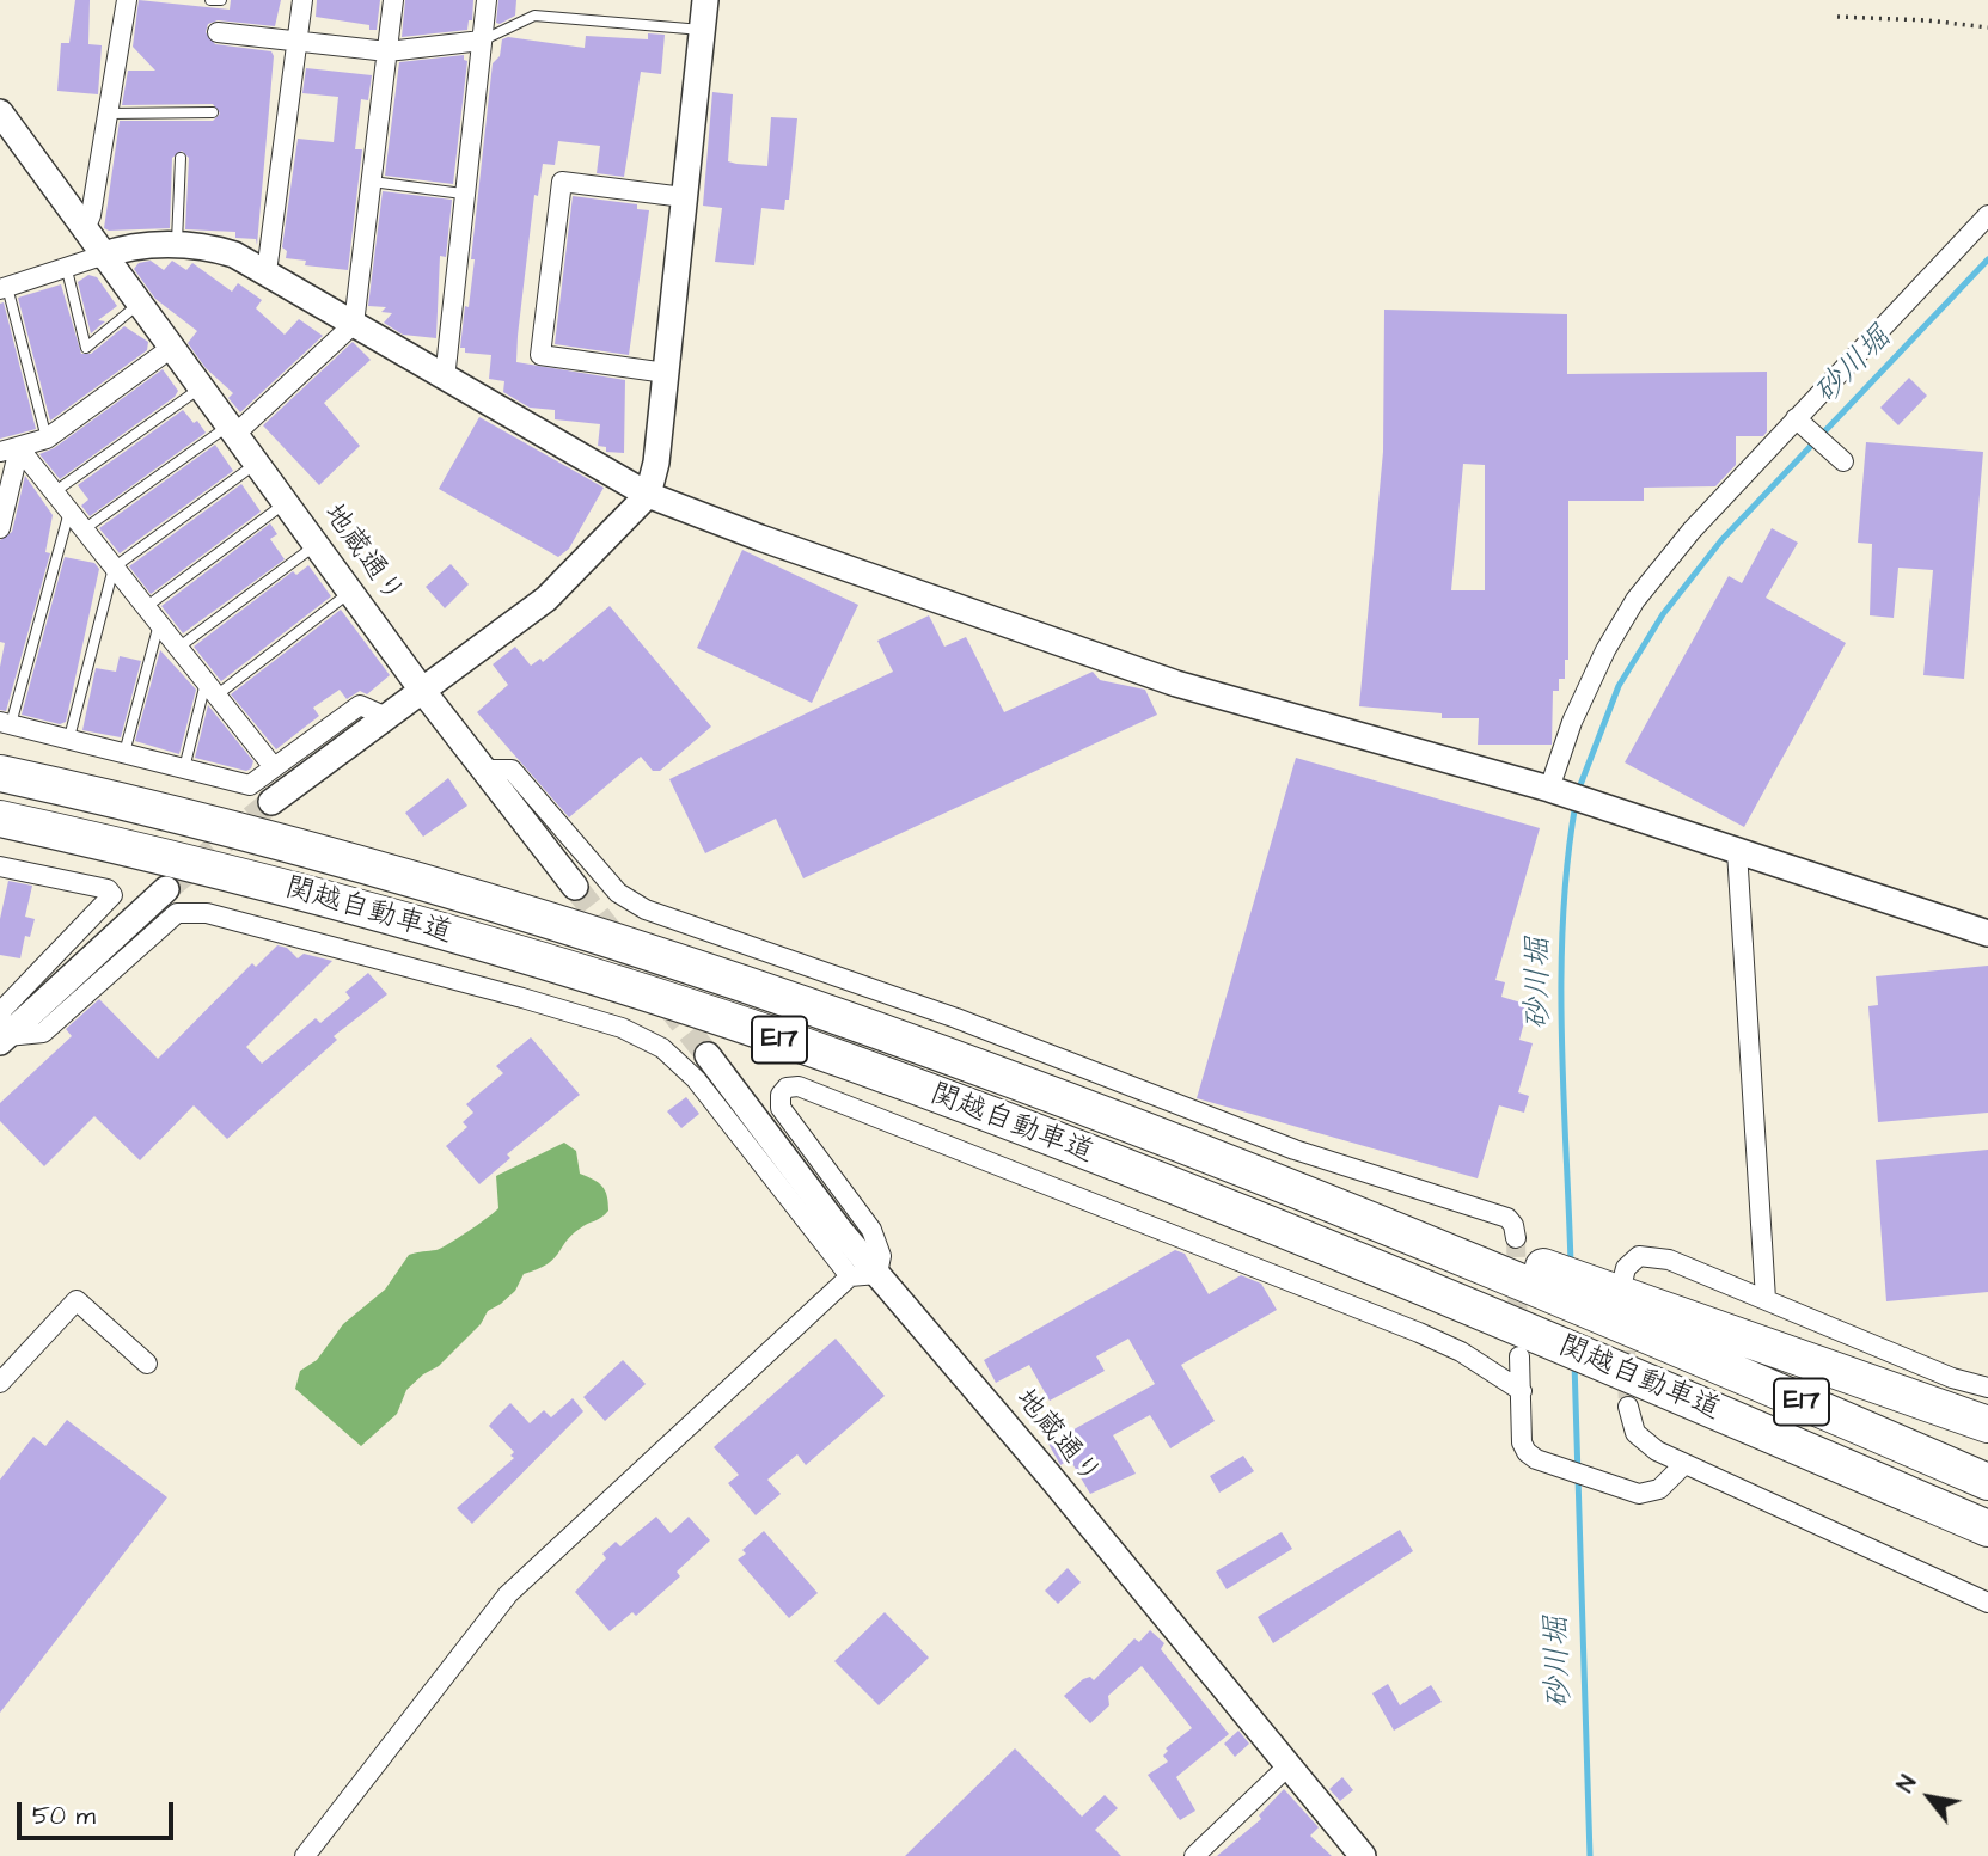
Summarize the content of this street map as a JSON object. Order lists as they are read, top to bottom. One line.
{"streets":{"highway":["関越自動車道","E17"],"street":["地蔵通り"]},"water":["砂川堀"],"scale_bar":"50 m","north":"top left"}
